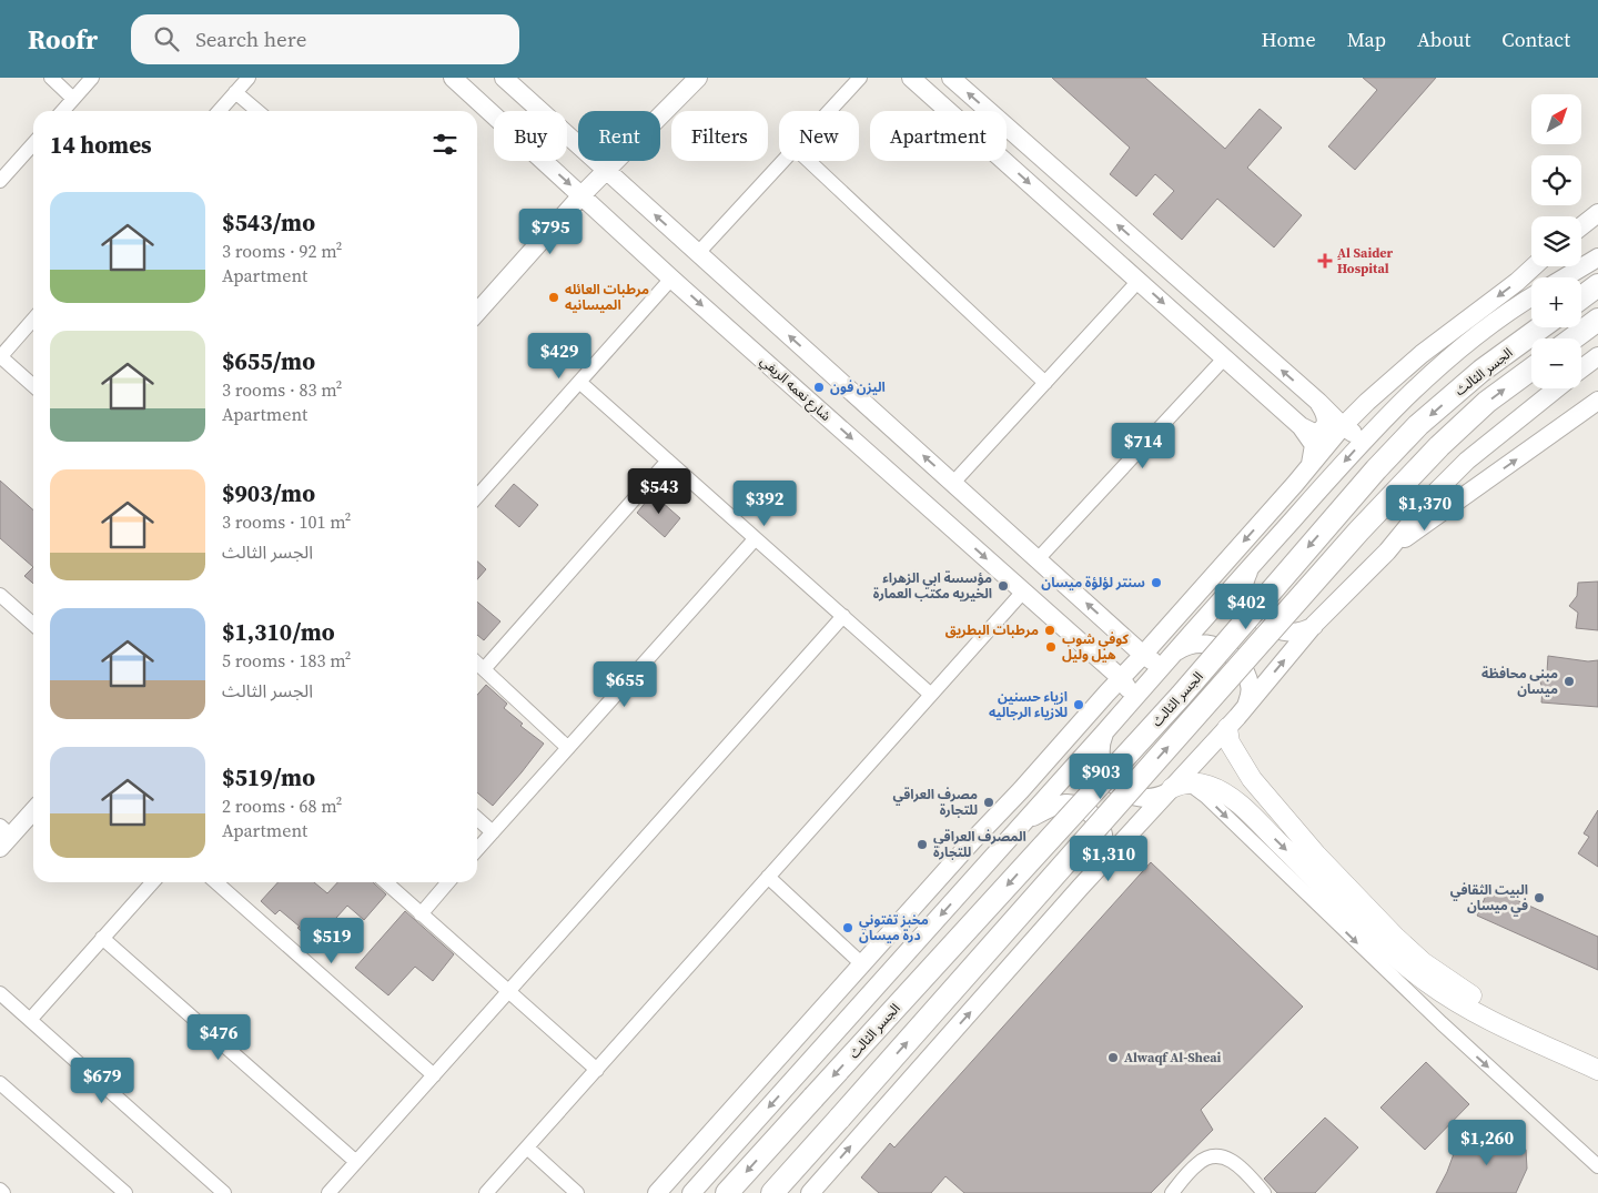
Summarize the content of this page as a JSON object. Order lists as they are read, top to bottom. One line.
{"streets":{"main road":["الجسر الثالث"],"street":["شارع نعمه الريفي"]},"places":{"health":["ِAl Saider Hospital"],"other":["مرطبات العائله الميسانيه","اليزن فون","سنتر لؤلؤة ميسان","مؤسسة ابي الزهراء الخيريه مكتب العمارة","مرطبات البطريق","كوفي شوب هيل وليل","مبنى محافظة ميسان","ازياء حسنين للازياء الرجاليه","مصرف العراقي للتجارة","المصرف العراقي للتجارة","البيت الثقافي في ميسان","مخبز تفتوني درة ميسان","Alwaqf Al-Sheai"]},"north":"top right","page":{"header":"Roofr","search":"Search here","nav":["Home","Map","About","Contact"],"map_buttons":["+","−"],"chip":["Buy","Rent","Filters","New","Apartment"],"heading":"14 homes","list":[{"name":"$543/mo","note":"3 rooms · 92 m² · Apartment"},{"name":"$655/mo","note":"3 rooms · 83 m² · Apartment"},{"name":"$903/mo","note":"3 rooms · 101 m² · الجسر الثالث"},{"name":"$1,310/mo","note":"5 rooms · 183 m² · الجسر الثالث"},{"name":"$519/mo","note":"2 rooms · 68 m² · Apartment"}],"price":["$795","$429","$714","$543","$392","$1,370","$402","$655","$903","$1,310","$519","$476","$679","$1,260"]}}
